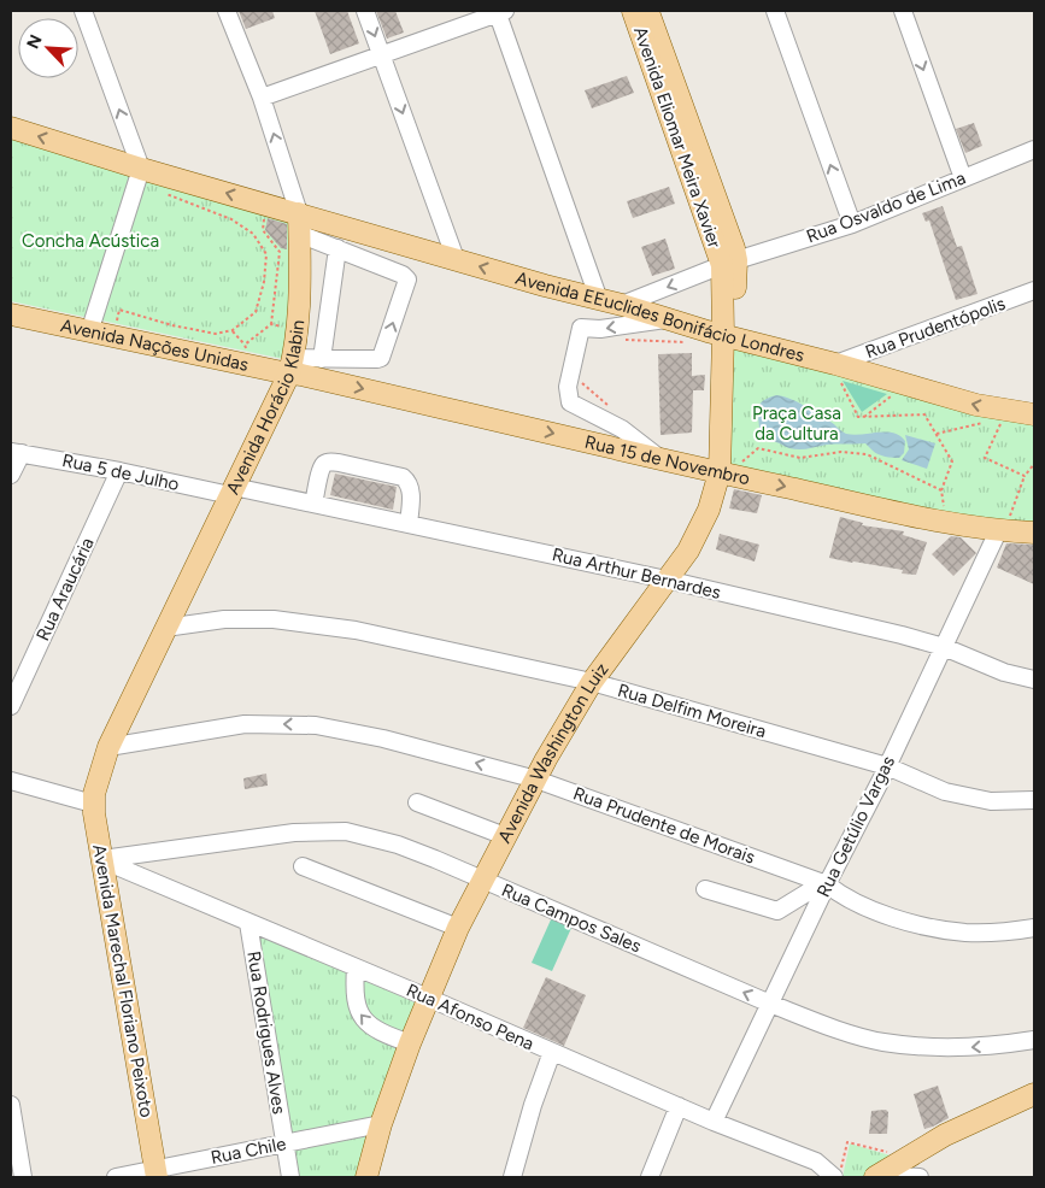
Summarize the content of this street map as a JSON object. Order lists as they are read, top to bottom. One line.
{"streets":{"main road":["Avenida Eliomar Meira Xavier","Avenida EEuclides Bonifácio Londres","Avenida Nações Unidas","Avenida Horácio Klabin","Rua 15 de Novembro","Avenida Washington Luiz","Avenida Marechal Floriano Peixoto"],"street":["Rua Osvaldo de Lima","Rua Prudentópolis","Rua 5 de Julho","Rua Arthur Bernardes","Rua Araucária","Rua Delfim Moreira","Rua Prudente de Morais","Rua Getúlio Vargas","Rua Campos Sales","Rua Afonso Pena","Rua Rodrigues Alves","Rua Chile"]},"crossings":[["Avenida Eliomar Meira Xavier","Rua Osvaldo de Lima"],["Avenida Eliomar Meira Xavier","Avenida Washington Luiz"],["Rua Osvaldo de Lima","Avenida EEuclides Bonifácio Londres"],["Rua Osvaldo de Lima","Avenida Washington Luiz"],["Avenida EEuclides Bonifácio Londres","Rua Prudentópolis"],["Avenida EEuclides Bonifácio Londres","Avenida Horácio Klabin"],["Avenida EEuclides Bonifácio Londres","Avenida Washington Luiz"],["Avenida Nações Unidas","Avenida Horácio Klabin"],["Avenida Nações Unidas","Rua 15 de Novembro"],["Avenida Horácio Klabin","Rua 15 de Novembro"],["Avenida Horácio Klabin","Rua 5 de Julho"],["Avenida Horácio Klabin","Rua Arthur Bernardes"],["Avenida Horácio Klabin","Rua Delfim Moreira"],["Avenida Horácio Klabin","Rua Prudente de Morais"],["Avenida Horácio Klabin","Avenida Marechal Floriano Peixoto"],["Rua 15 de Novembro","Avenida Washington Luiz"],["Rua 15 de Novembro","Rua Getúlio Vargas"],["Rua 5 de Julho","Rua Arthur Bernardes"],["Rua 5 de Julho","Rua Araucária"],["Rua Arthur Bernardes","Avenida Washington Luiz"],["Rua Arthur Bernardes","Rua Getúlio Vargas"],["Rua Delfim Moreira","Avenida Washington Luiz"],["Rua Delfim Moreira","Rua Getúlio Vargas"],["Avenida Washington Luiz","Rua Prudente de Morais"],["Avenida Washington Luiz","Rua Campos Sales"],["Avenida Washington Luiz","Rua Afonso Pena"],["Avenida Washington Luiz","Rua Chile"],["Rua Prudente de Morais","Rua Getúlio Vargas"],["Rua Getúlio Vargas","Rua Campos Sales"],["Rua Getúlio Vargas","Rua Afonso Pena"],["Rua Campos Sales","Avenida Marechal Floriano Peixoto"],["Rua Campos Sales","Rua Afonso Pena"],["Avenida Marechal Floriano Peixoto","Rua Afonso Pena"],["Avenida Marechal Floriano Peixoto","Rua Chile"],["Rua Afonso Pena","Rua Rodrigues Alves"],["Rua Rodrigues Alves","Rua Chile"]],"one_way":["Avenida EEuclides Bonifácio Londres","Rua 15 de Novembro","Rua Campos Sales"],"parks":["Concha Acústica","Praça Casa da Cultura"],"north":"top left"}
